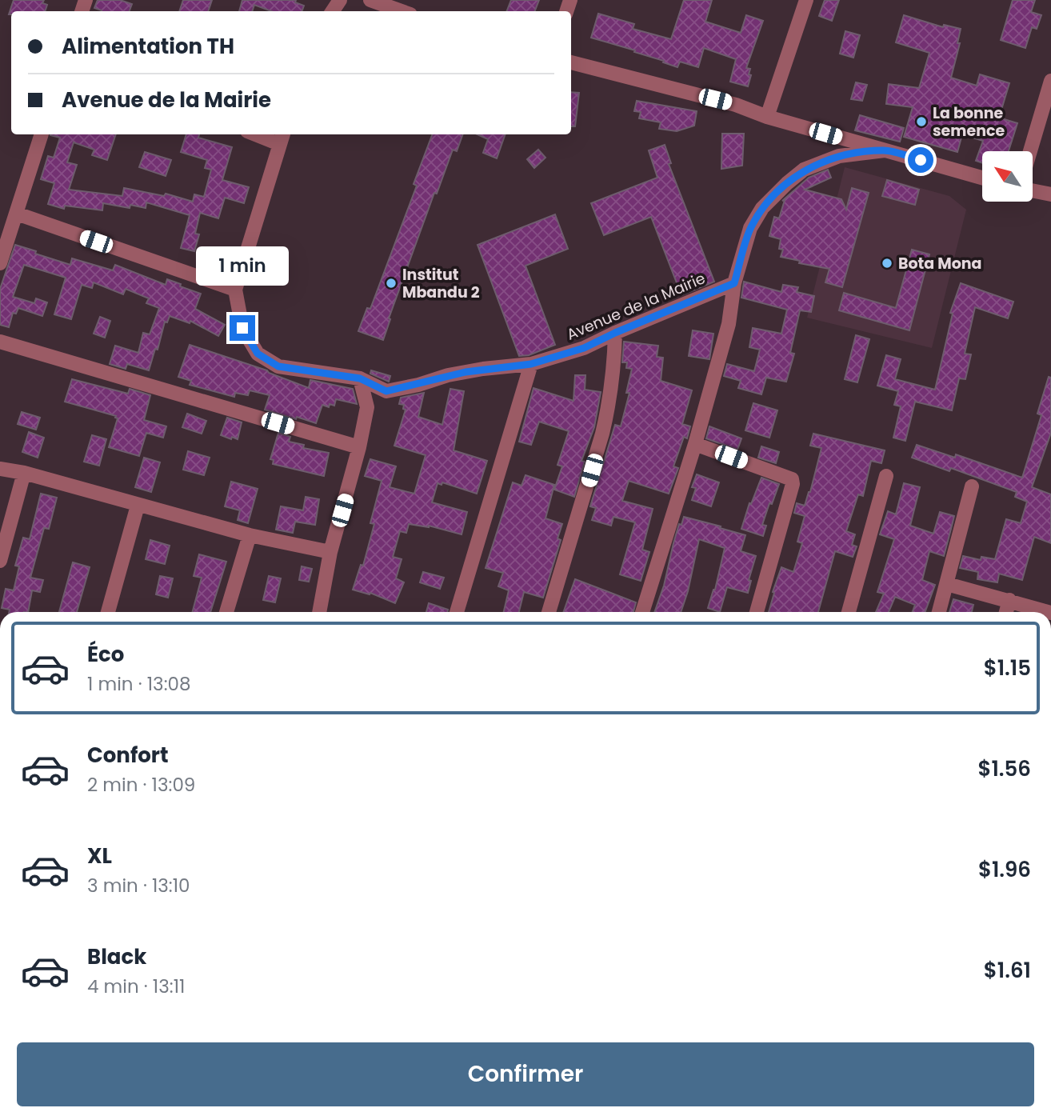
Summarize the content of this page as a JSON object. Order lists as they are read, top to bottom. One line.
{"streets":{"street":["Avenue de la Mairie"]},"places":["La bonne semence","Bota Mona","Institut Mbandu 2"],"north":"top left","page":{"banner":["Alimentation TH","Avenue de la Mairie"],"bubble":"1 min","list":[{"name":"Éco","note":"1 min · 13:08","value":"$1.15"},{"name":"Confort","note":"2 min · 13:09","value":"$1.56"},{"name":"XL","note":"3 min · 13:10","value":"$1.96"},{"name":"Black","note":"4 min · 13:11","value":"$1.61"}],"buttons":"Confirmer"}}
